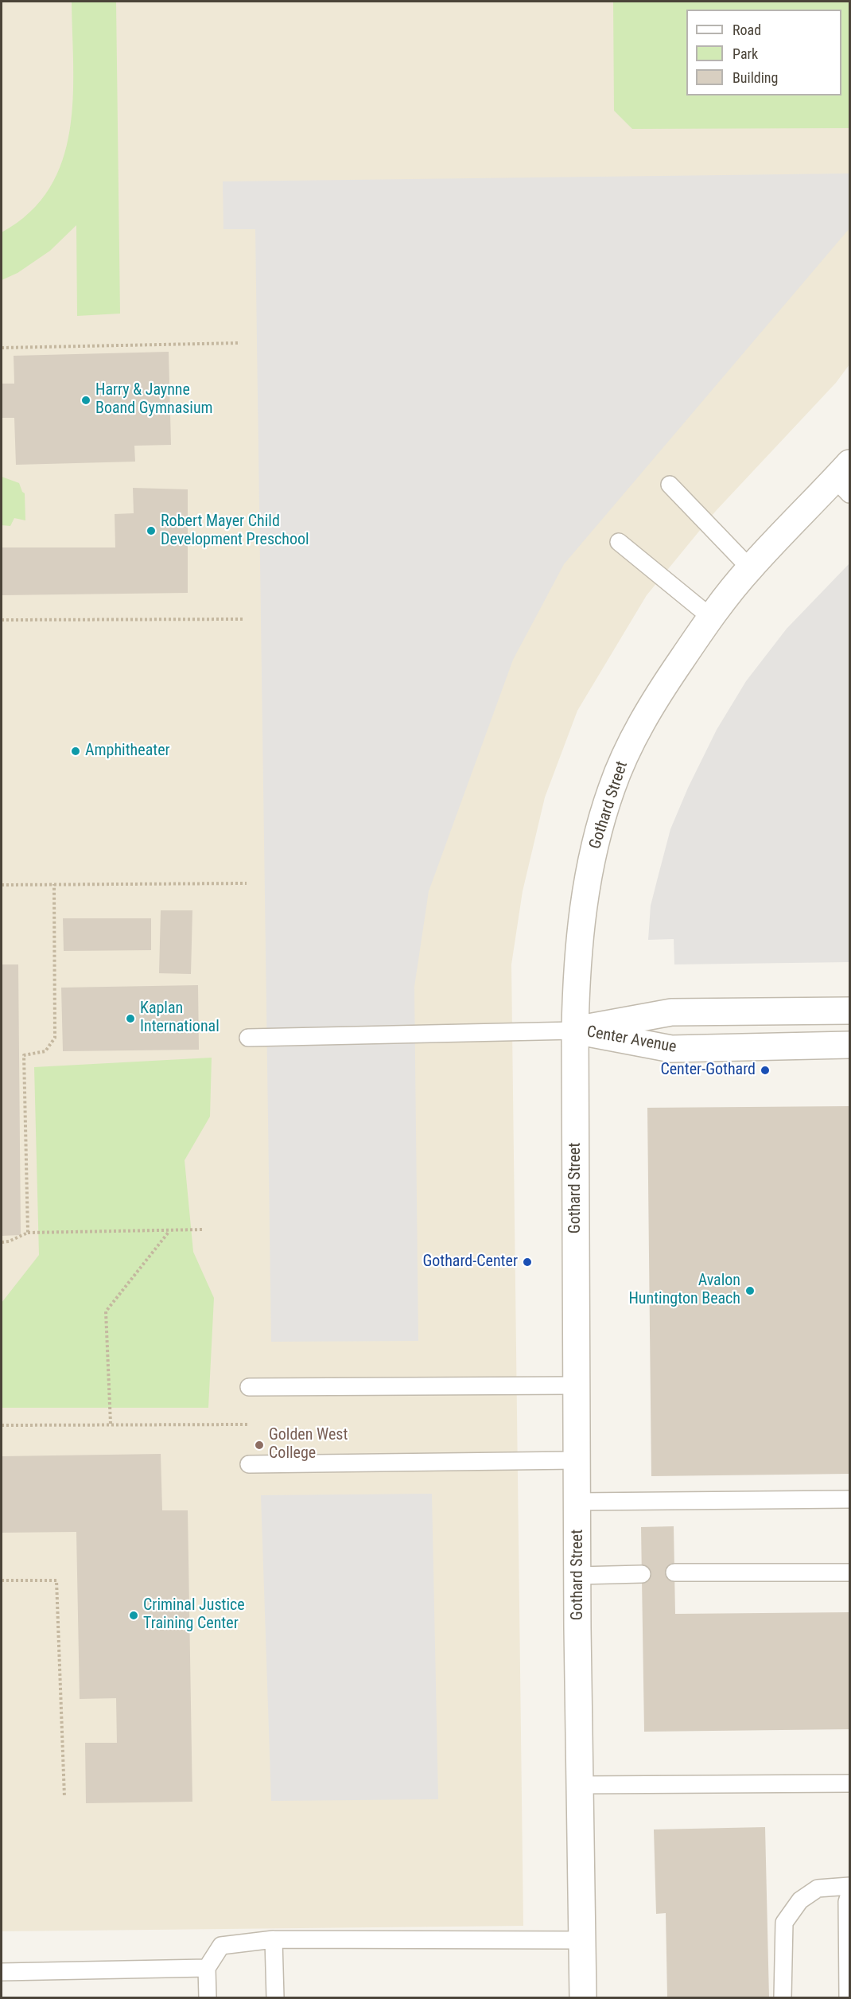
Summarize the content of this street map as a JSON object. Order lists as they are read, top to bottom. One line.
{"streets":{"street":["Gothard Street","Center Avenue"]},"crossings":[["Gothard Street","Center Avenue"]],"places":["Harry & Jaynne Boand Gymnasium","Robert Mayer Child Development Preschool","Amphitheater","Kaplan International","Center-Gothard","Gothard-Center","Avalon Huntington Beach","Golden West College","Criminal Justice Training Center"],"legend":["Road","Park","Building"]}
